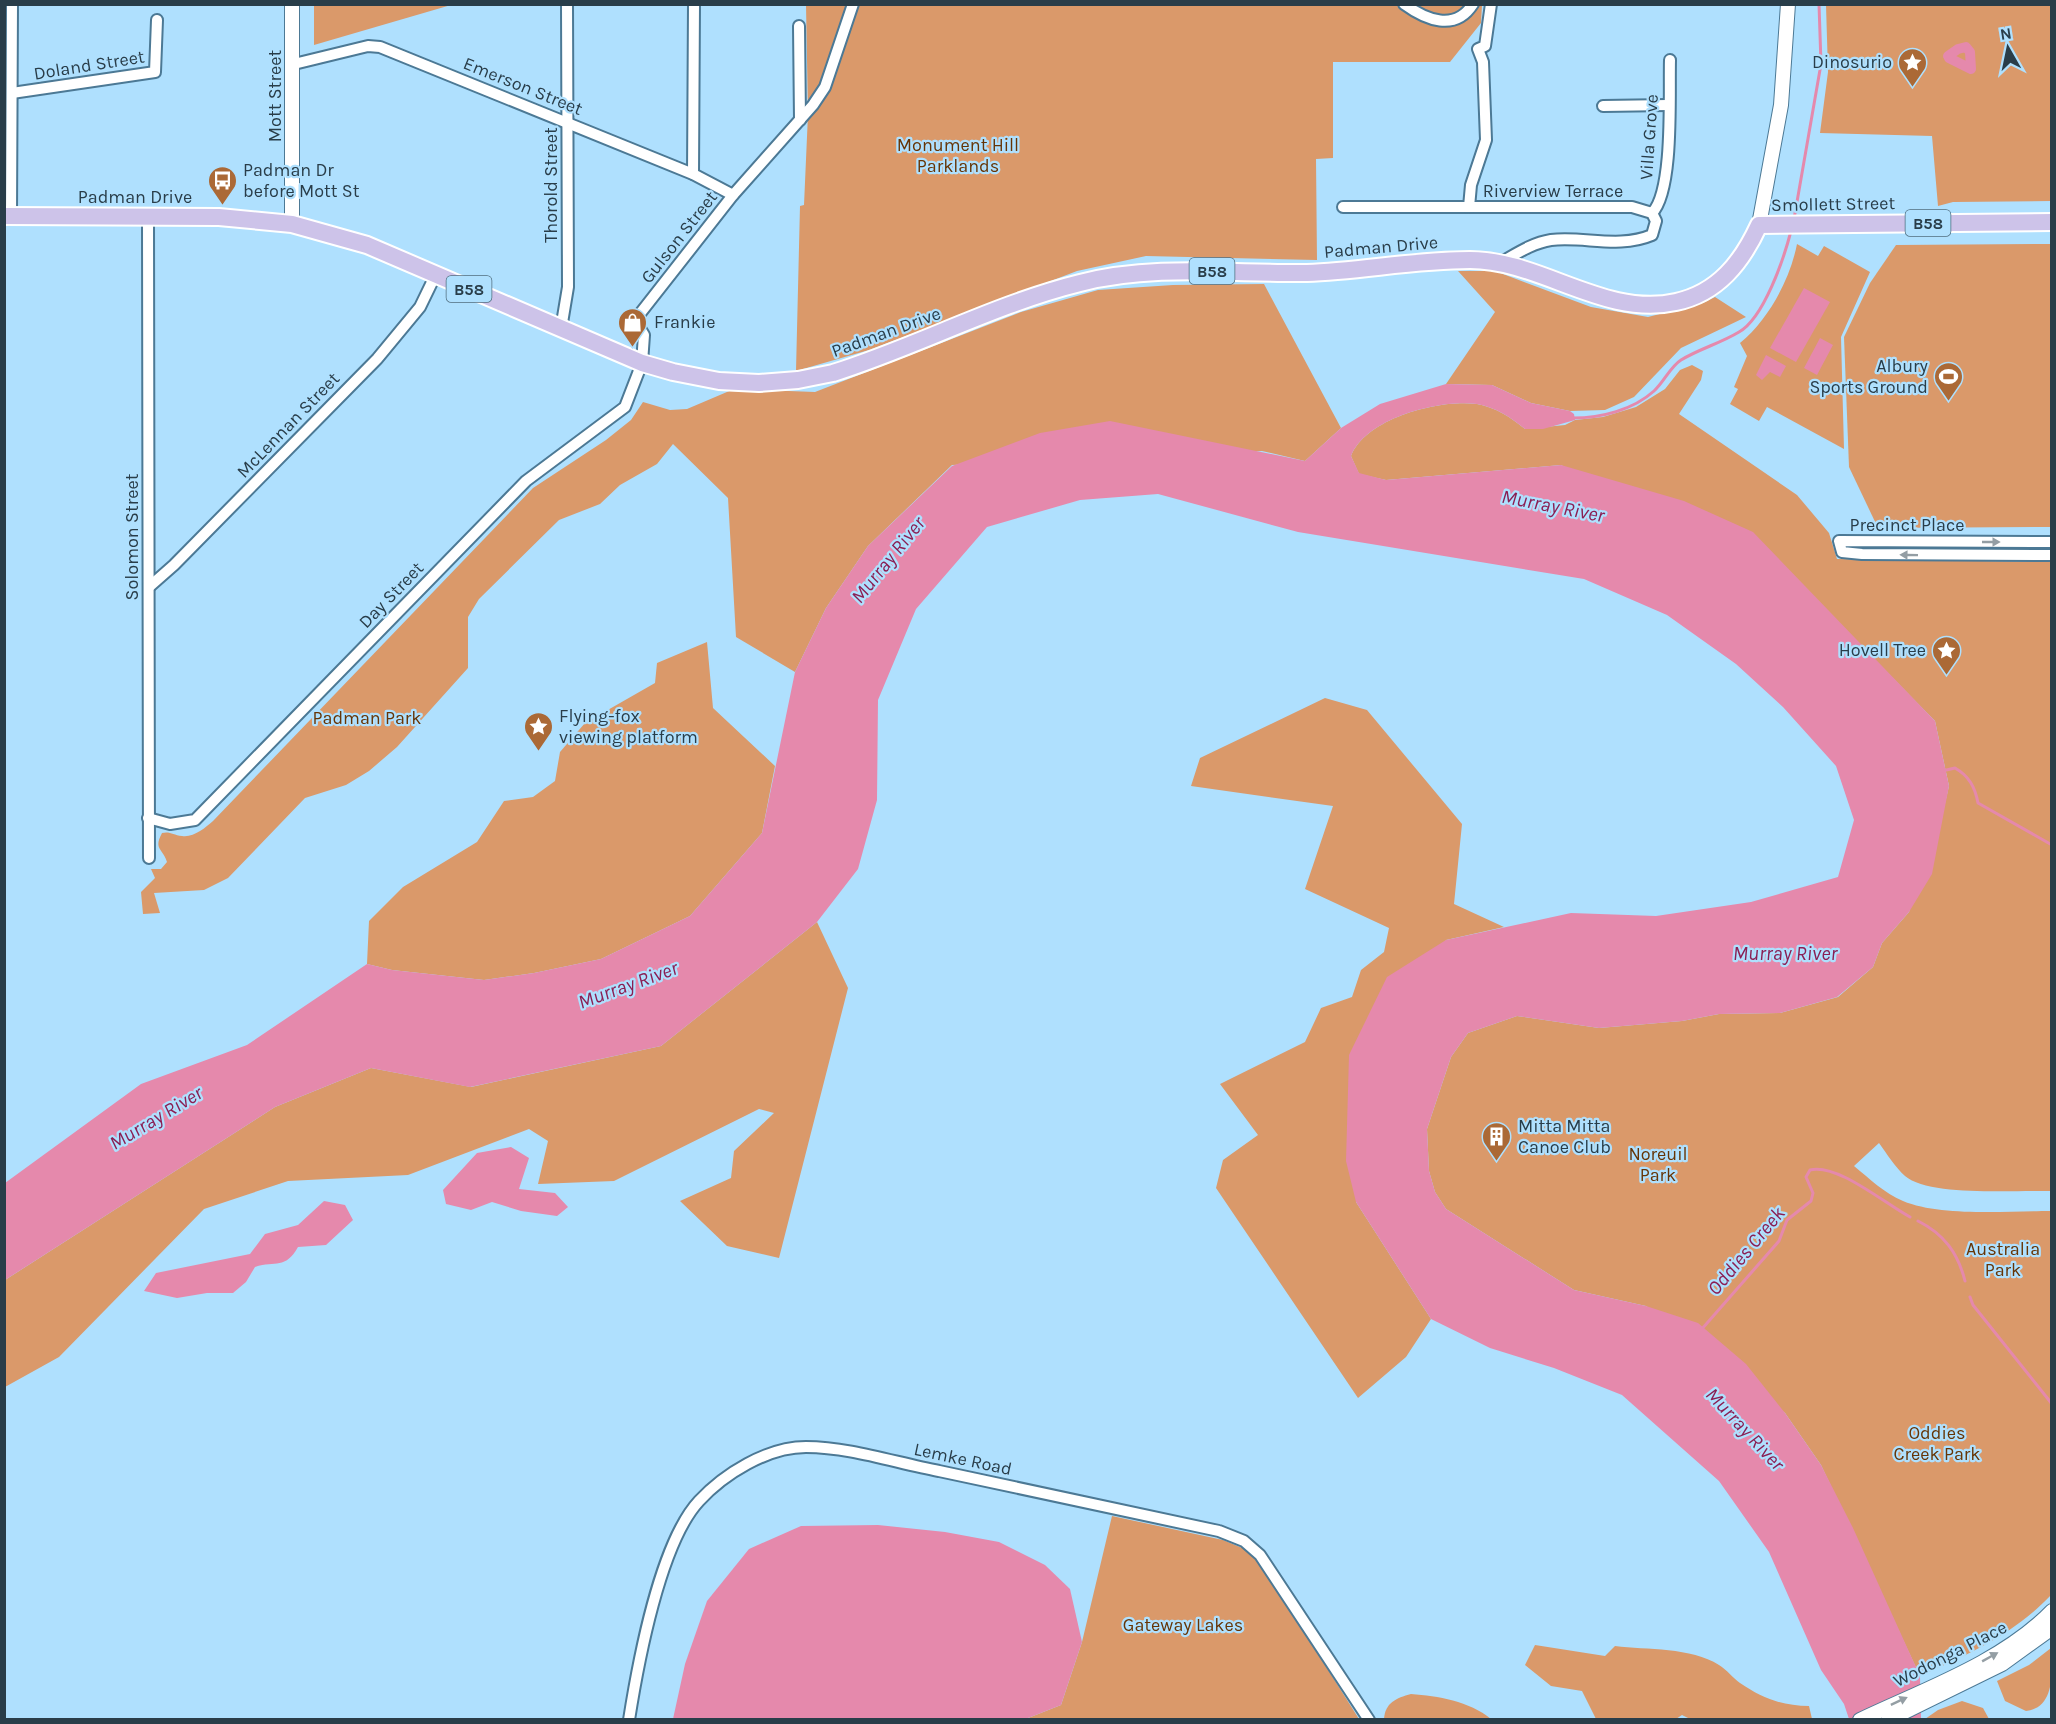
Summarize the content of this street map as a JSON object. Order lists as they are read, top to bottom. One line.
{"streets":{"main road":["Mott Street","Padman Drive","Smollett Street","B58","Wodonga Place"],"street":["Doland Street","Emerson Street","Villa Grove","Thorold Street","Riverview Terrace","Gulson Street","McLennan Street","Precinct Place","Solomon Street","Day Street","Lemke Road"]},"crossings":[["Emerson Street","Mott Street"],["Emerson Street","Thorold Street"],["Emerson Street","Gulson Street"],["Mott Street","Padman Drive"],["Villa Grove","Riverview Terrace"],["Thorold Street","Padman Drive"],["Padman Drive","Smollett Street"],["Padman Drive","Gulson Street"],["Padman Drive","McLennan Street"],["Padman Drive","Solomon Street"],["Padman Drive","Day Street"],["Gulson Street","Day Street"],["McLennan Street","Solomon Street"],["Solomon Street","Day Street"]],"water":["Murray River","Oddies Creek"],"parks":["Monument Hill Parklands","Padman Park","Noreuil Park","Australia Park","Oddies Creek Park","Gateway Lakes"],"places":{"place":["Dinosurio","Hovell Tree","Flying-fox viewing platform"],"bus stop":["Padman Dr before Mott St"],"shop":["Frankie"],"sports":["Albury Sports Ground"],"building":["Mitta Mitta Canoe Club"]},"north":"top"}
